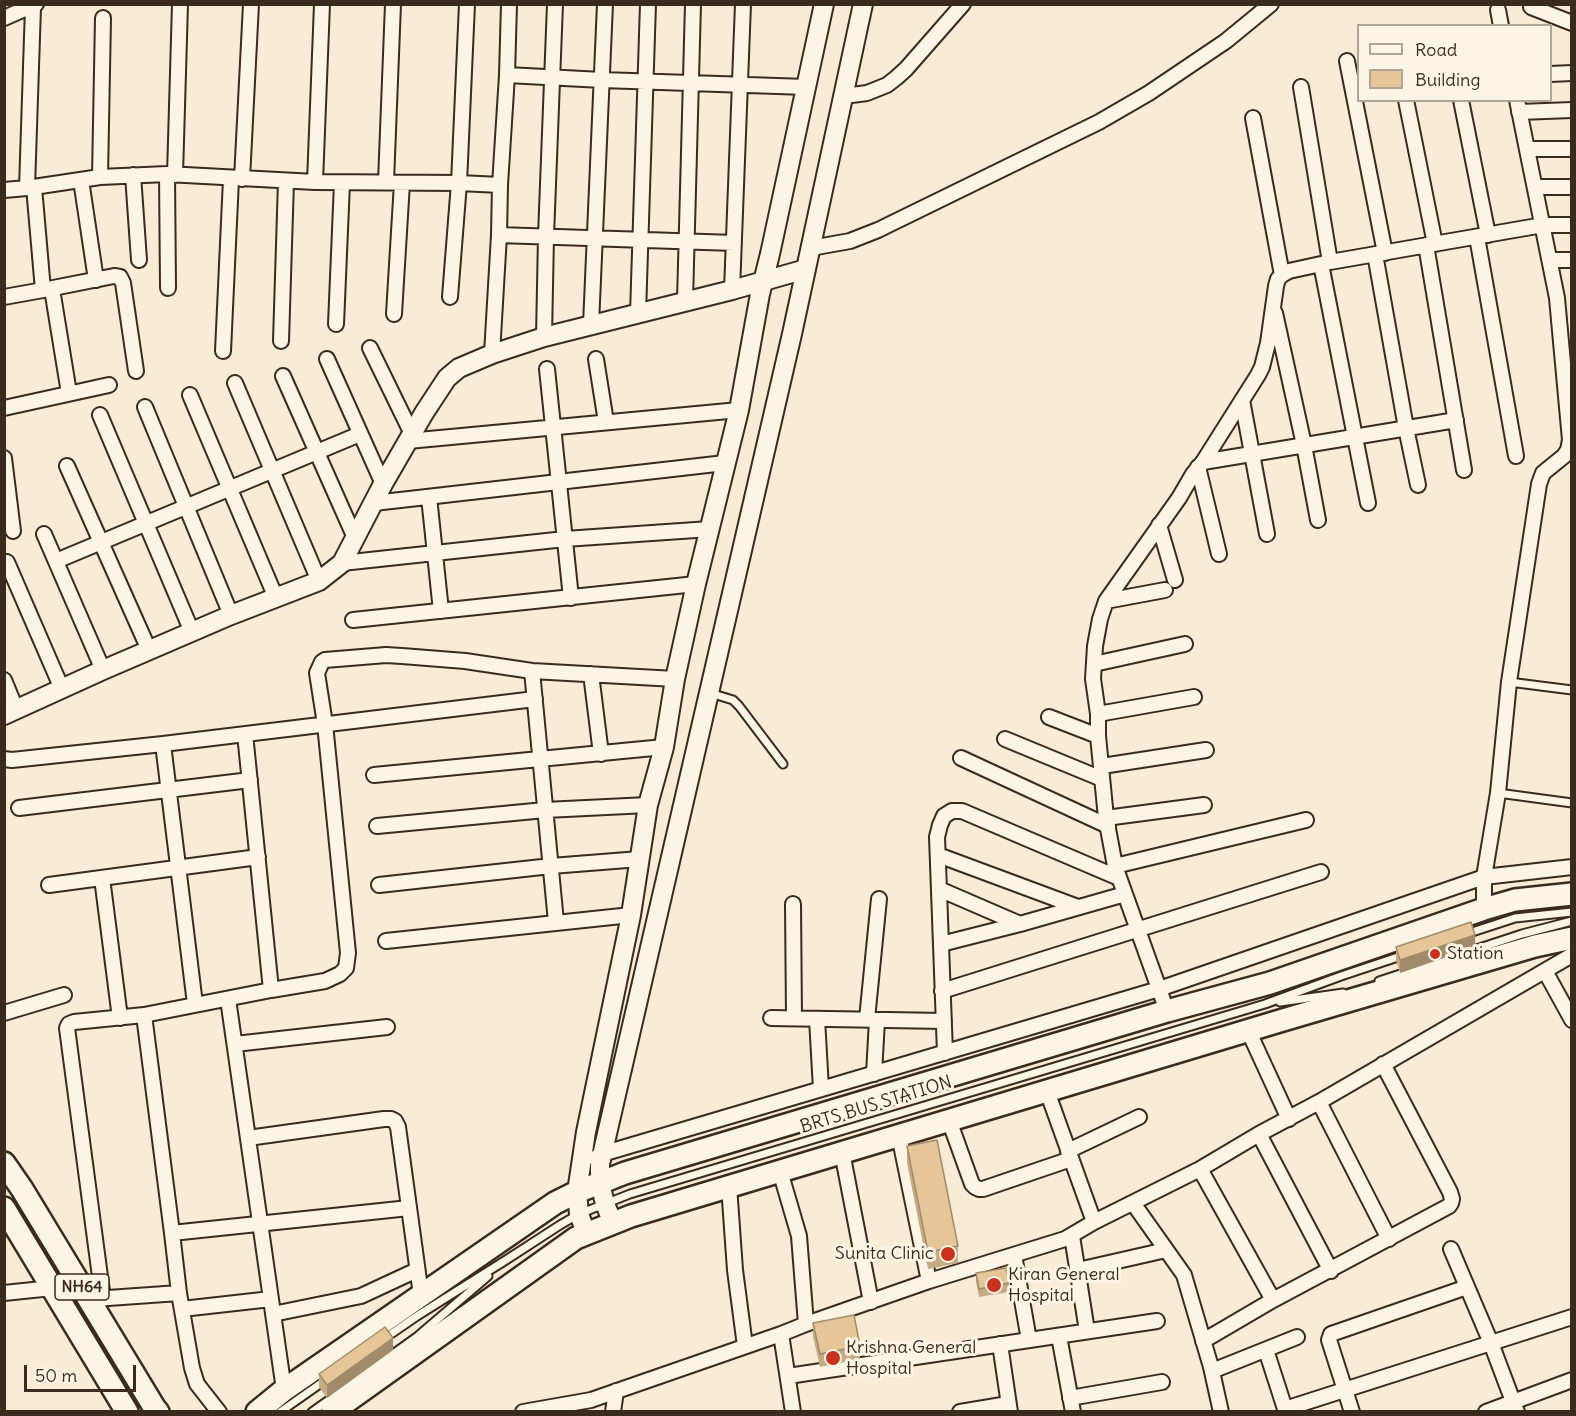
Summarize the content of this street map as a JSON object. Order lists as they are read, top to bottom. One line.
{"streets":{"main road":["NH64"],"lane":["BRTS BUS STATION"]},"places":["Station","Sunita Clinic","Kiran General Hospital","Krishna General Hospital"],"legend":["Road","Building"],"scale_bar":"50 m"}
